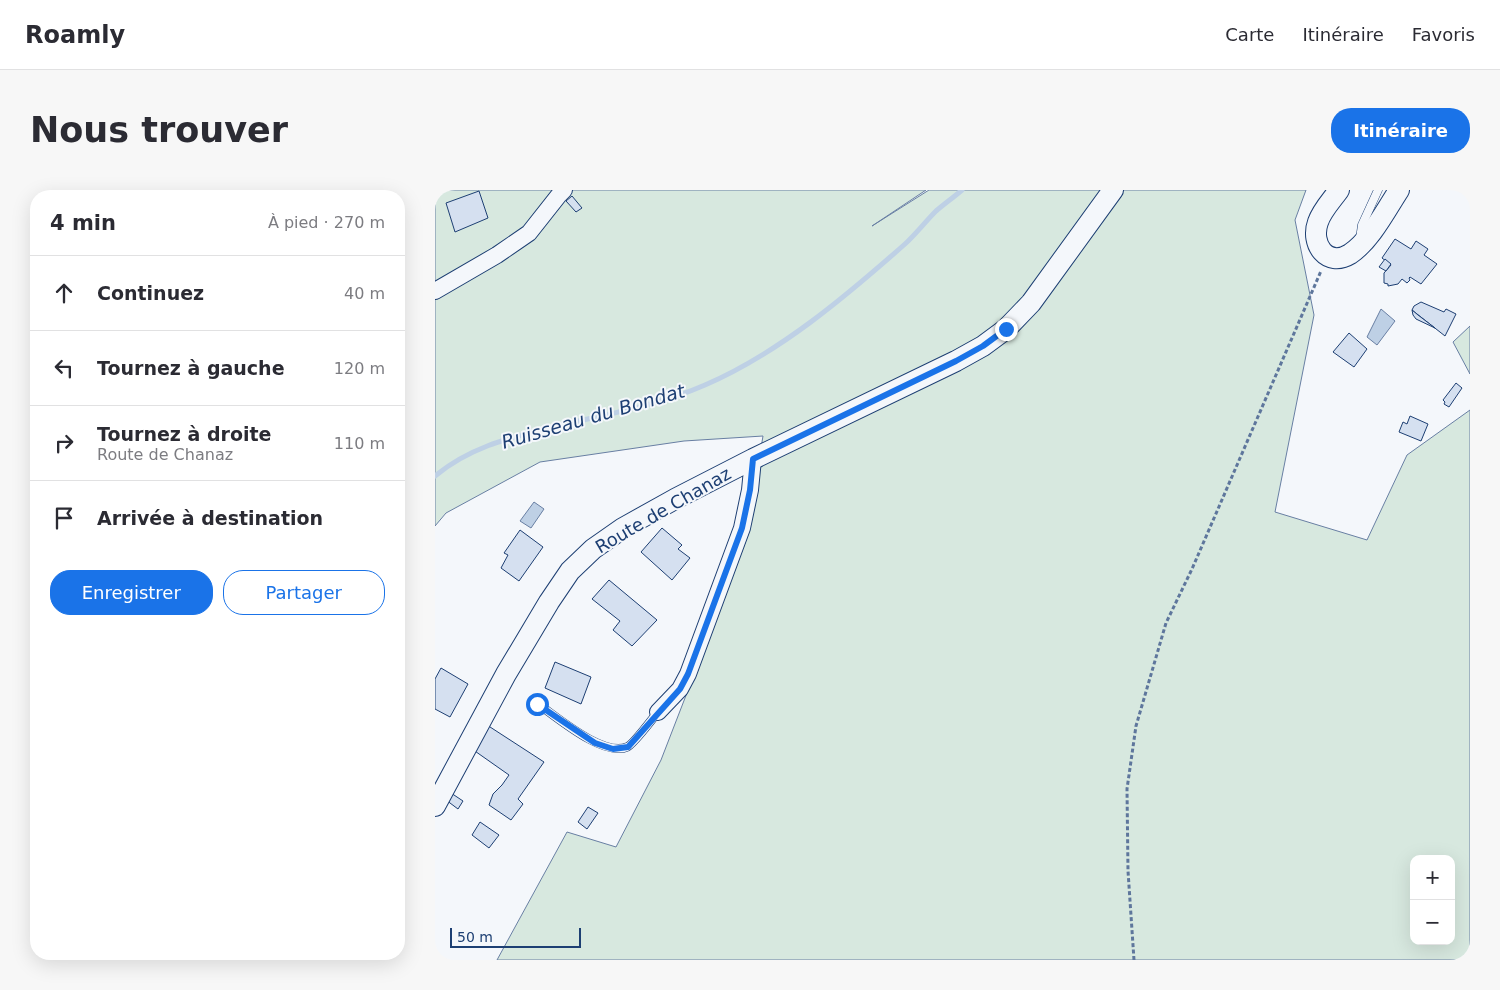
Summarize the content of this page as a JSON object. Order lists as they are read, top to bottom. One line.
{"streets":{"street":["Route de Chanaz"]},"water":["Ruisseau du Bondat"],"scale_bar":"50 m","page":{"header":"Roamly","nav":["Carte","Itinéraire","Favoris"],"buttons":["Itinéraire",["Enregistrer","Partager"]],"title":"Nous trouver","heading":["4 min","À pied · 270 m"],"list":[["Continuez","40 m"],["Tournez à gauche","120 m"],["Tournez à droite","Route de Chanaz","110 m"],"Arrivée à destination"],"map_buttons":["+","−"],"scale":"50 m"}}
